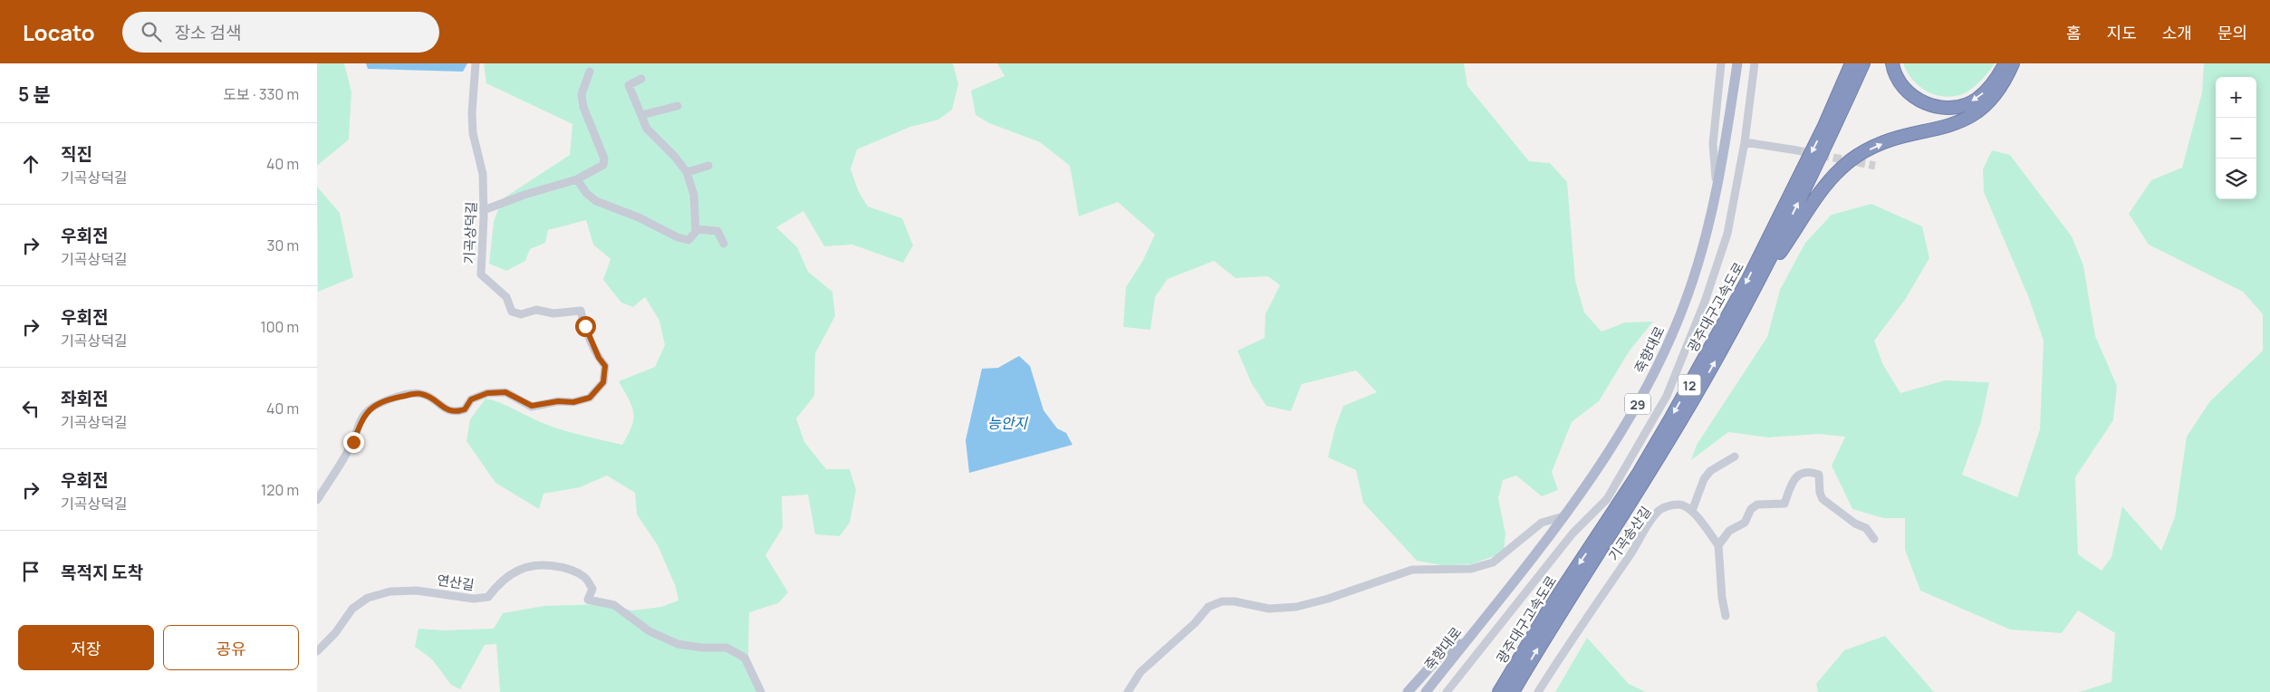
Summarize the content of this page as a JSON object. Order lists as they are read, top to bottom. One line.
{"streets":{"highway":["광주대구고속도로","12"],"main road":["죽향대로","29"],"street":["기곡상덕길","기곡송산길","연산길"]},"water":["능안지"],"page":{"header":"Locato","search":"장소 검색","nav":["홈","지도","소개","문의"],"heading":["5 분","도보 · 330 m"],"map_buttons":["+","−"],"list":[["직진","기곡상덕길","40 m"],["우회전","기곡상덕길","30 m"],["우회전","기곡상덕길","100 m"],["좌회전","기곡상덕길","40 m"],["우회전","기곡상덕길","120 m"],"목적지 도착"],"buttons":["저장","공유"]}}
